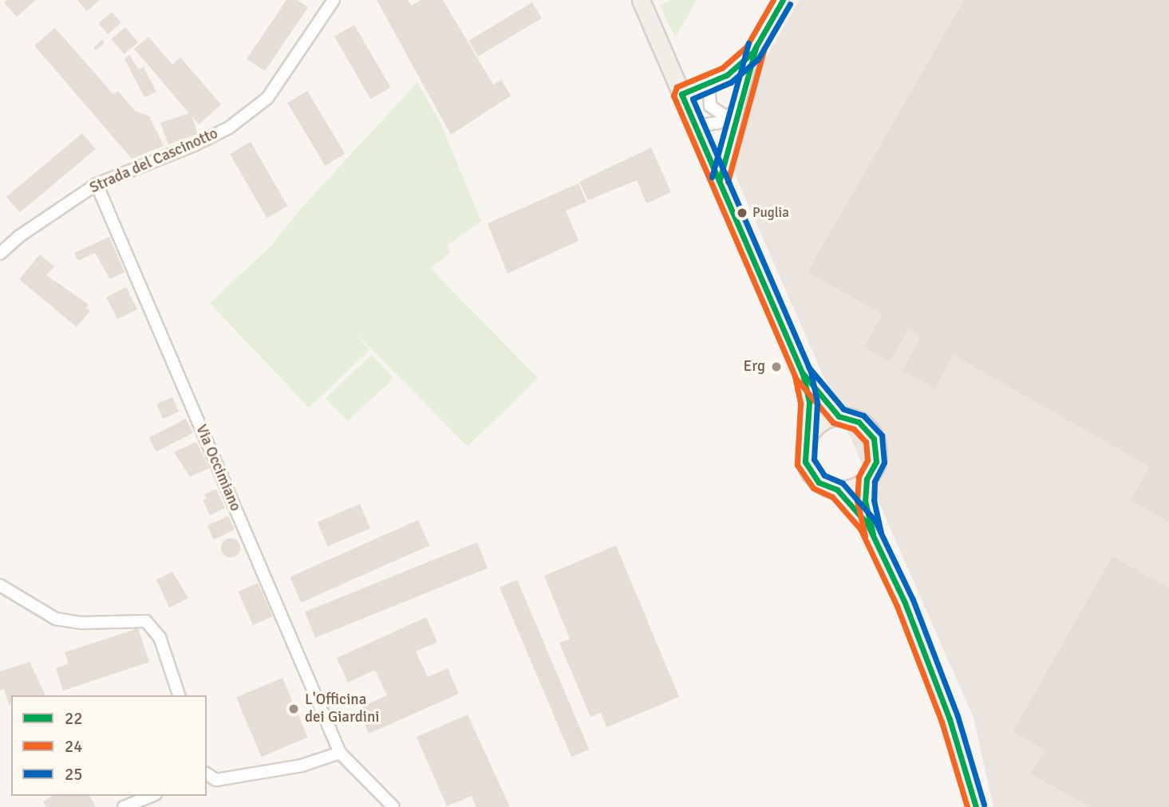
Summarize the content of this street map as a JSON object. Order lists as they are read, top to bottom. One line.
{"streets":{"street":["Strada del Cascinotto","Via Occimiano"]},"crossings":[["Strada del Cascinotto","Via Occimiano"]],"places":["Puglia","Erg","L'Officina dei Giardini"],"lines":["transit line 22","transit line 24","transit line 25"],"legend":["22","24","25"]}
